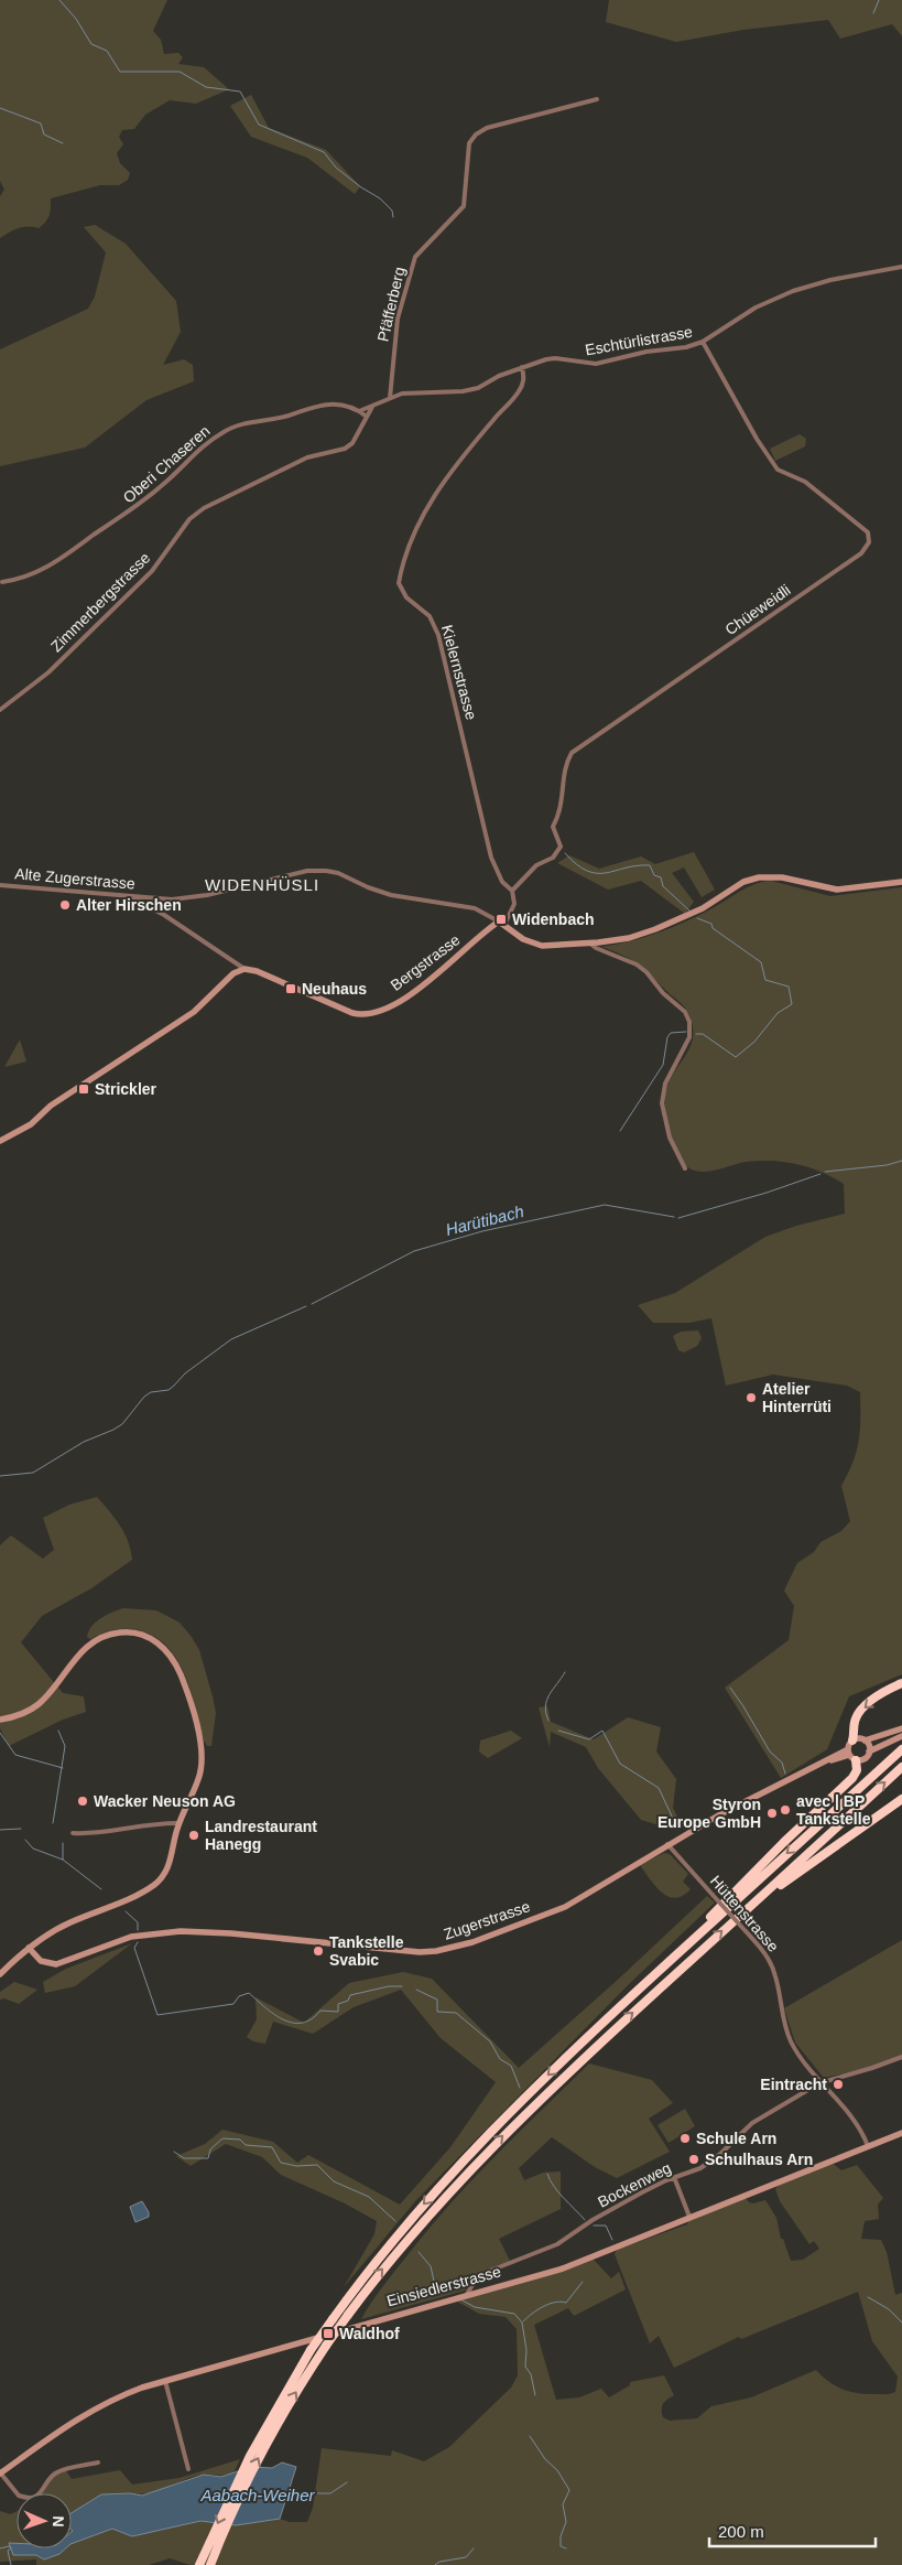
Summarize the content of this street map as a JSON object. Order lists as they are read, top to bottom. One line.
{"streets":{"street":["Pfäfferberg","Eschtürlistrasse","Oberi Chaseren","Zimmerbergstrasse","Chüeweidli","Kielernstrasse","Alte Zugerstrasse","Bergstrasse","Hüttenstrasse","Zugerstrasse","Bockenweg","Einsiedlerstrasse"]},"crossings":[["Pfäfferberg","Eschtürlistrasse"],["Eschtürlistrasse","Oberi Chaseren"],["Eschtürlistrasse","Zimmerbergstrasse"],["Eschtürlistrasse","Chüeweidli"],["Eschtürlistrasse","Kielernstrasse"],["Chüeweidli","Kielernstrasse"],["Alte Zugerstrasse","Bergstrasse"],["Hüttenstrasse","Zugerstrasse"],["Hüttenstrasse","Bockenweg"],["Hüttenstrasse","Einsiedlerstrasse"],["Bockenweg","Einsiedlerstrasse"]],"districts":["WIDENHÜSLI"],"water":["Harütibach","Aabach-Weiher"],"places":{"other":["Alter Hirschen","Atelier Hinterrüti","Wacker Neuson AG","avec | BP Tankstelle","Styron Europe GmbH","Landrestaurant Hanegg","Tankstelle Svabic","Eintracht","Schule Arn","Schulhaus Arn"],"transit":["Widenbach","Neuhaus","Strickler","Waldhof"]},"scale_bar":"200 m","north":"right"}
